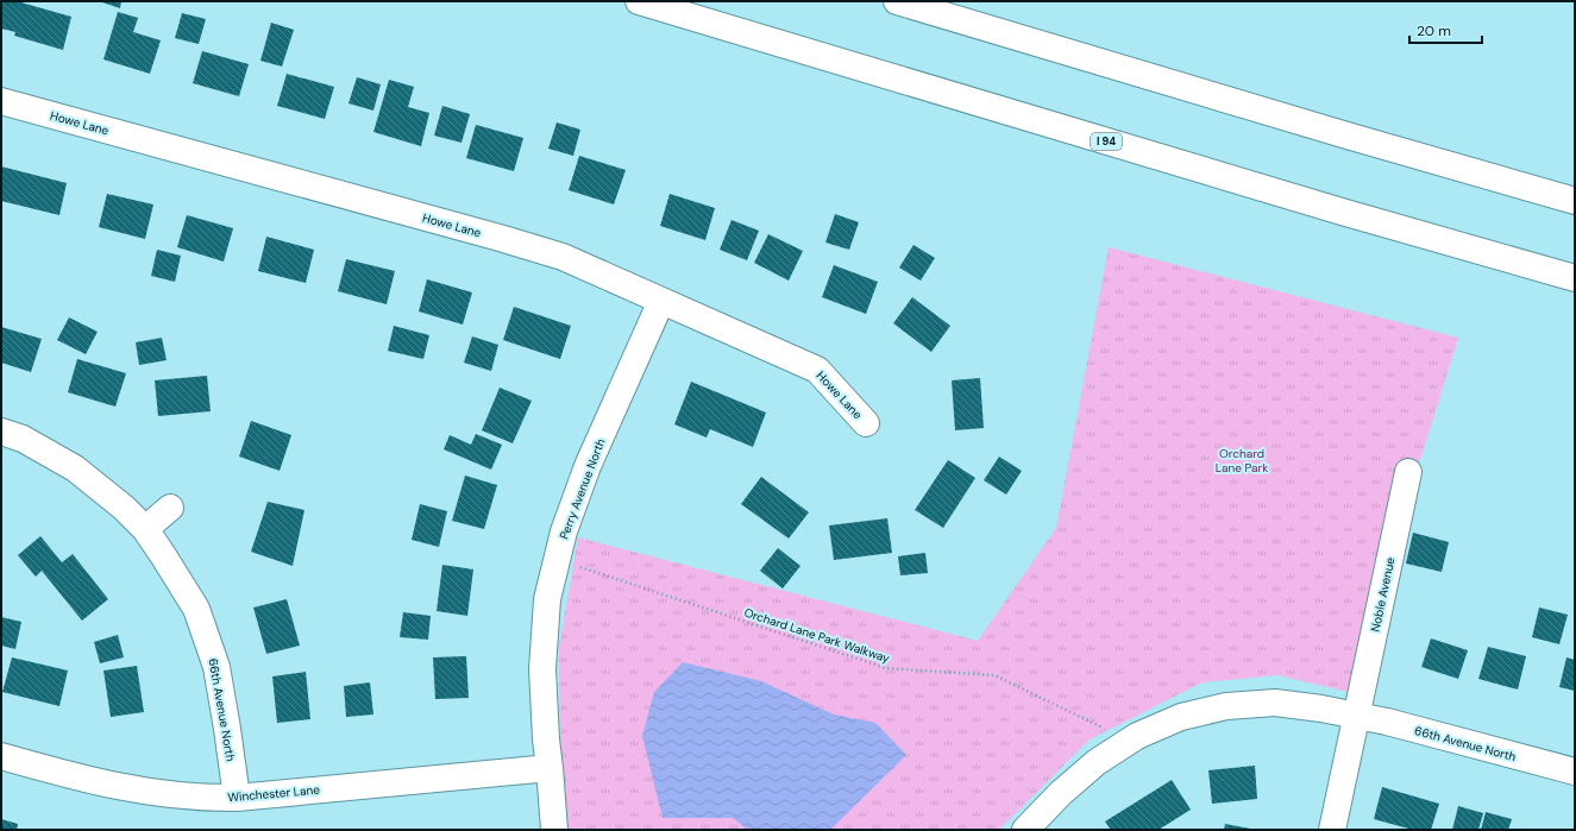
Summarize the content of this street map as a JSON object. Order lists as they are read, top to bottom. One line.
{"streets":{"main road":["Howe Lane","I 94","Perry Avenue North","Noble Avenue","66th Avenue North","Winchester Lane"],"path":["Orchard Lane Park Walkway"]},"crossings":[["Howe Lane","Perry Avenue North"],["Perry Avenue North","Winchester Lane"],["Noble Avenue","66th Avenue North"],["66th Avenue North","Winchester Lane"]],"parks":["Orchard Lane Park"],"scale_bar":"20 m"}
